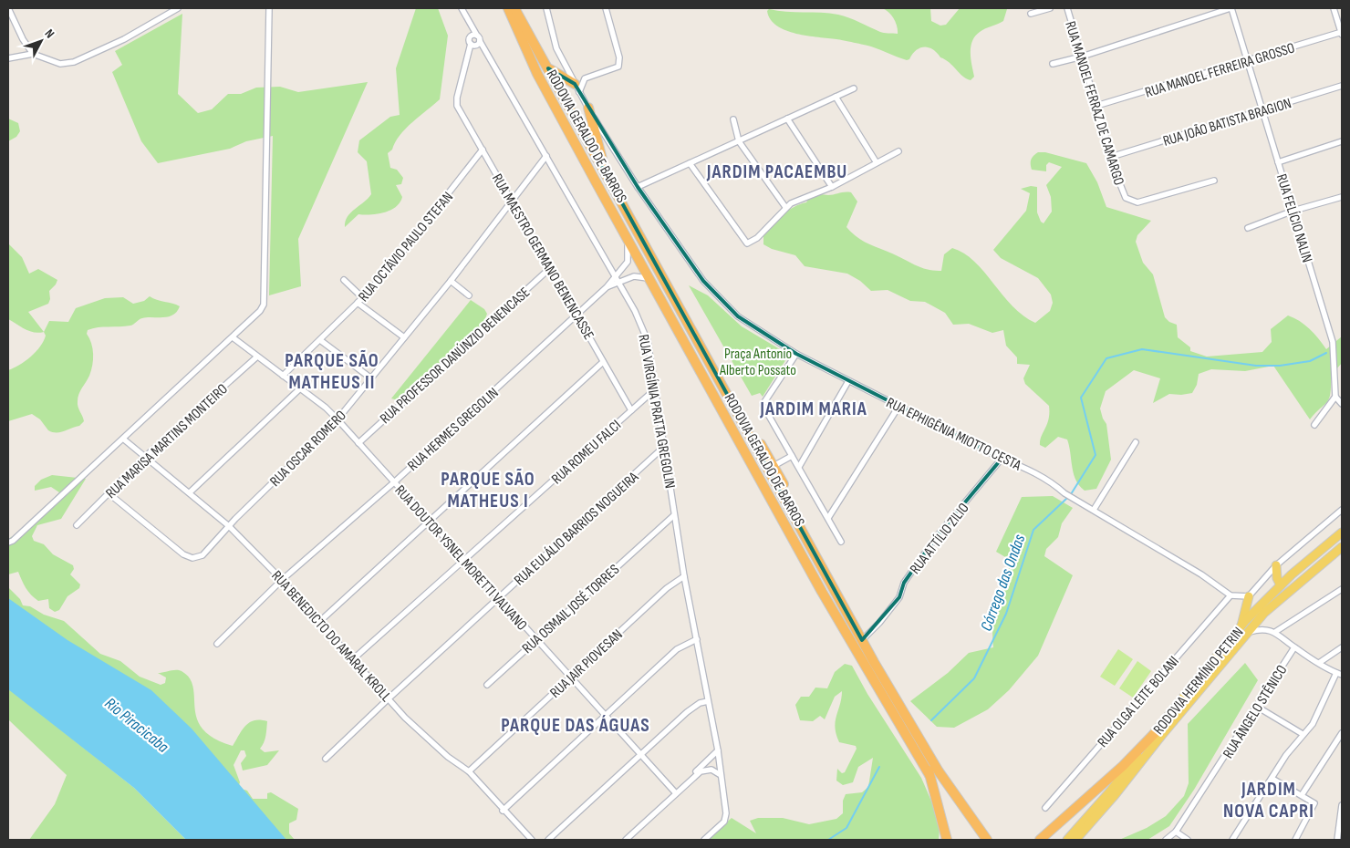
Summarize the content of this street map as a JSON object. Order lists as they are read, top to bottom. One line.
{"streets":{"highway":["RODOVIA GERALDO DE BARROS"],"main road":["RODOVIA HERMÍNIO PETRIN"],"street":["RUA MANOEL FERREIRA GROSSO","RUA MANOEL FERRAZ DE CAMARGO","RUA JOÃO BATISTA BRAGION","RUA FELÍCIO NALIN","RUA OCTÁVIO PAULO STEFAN","RUA MAESTRO GERMANO BENENCASSE","RUA PROFESSOR DANÚNZIO BENENCASE","RUA VIRGÍNIA PRATTA GREGOLIN","RUA HERMES GREGOLIN","RUA EPHIGÊNIA MIOTTO CESTA","RUA MARISA MARTINS MONTEIRO","RUA OSCAR ROMERO","RUA ROMEU FALCI","RUA EULÁLIO BARRIOS NOGUEIRA","RUA ATTÍLIO ZILIO","RUA DOUTOR YSNEL MORETTI VALVANO","RUA OSMAIL JOSÉ TORRES","RUA BENEDICTO DO AMARAL KROLL","RUA JAIR PIOVESAN","RUA OLGA LEITE BOLANI","RUA ÂNGELO STÊNICO"]},"crossings":[["RUA MANOEL FERREIRA GROSSO","RUA MANOEL FERRAZ DE CAMARGO"],["RUA MANOEL FERREIRA GROSSO","RUA FELÍCIO NALIN"],["RUA MANOEL FERRAZ DE CAMARGO","RUA JOÃO BATISTA BRAGION"],["RUA JOÃO BATISTA BRAGION","RUA FELÍCIO NALIN"],["RODOVIA GERALDO DE BARROS","RUA ATTÍLIO ZILIO"],["RUA OCTÁVIO PAULO STEFAN","RUA MAESTRO GERMANO BENENCASSE"],["RUA OCTÁVIO PAULO STEFAN","RUA DOUTOR YSNEL MORETTI VALVANO"],["RUA MAESTRO GERMANO BENENCASSE","RUA PROFESSOR DANÚNZIO BENENCASE"],["RUA MAESTRO GERMANO BENENCASSE","RUA HERMES GREGOLIN"],["RUA MAESTRO GERMANO BENENCASSE","RUA OSCAR ROMERO"],["RUA MAESTRO GERMANO BENENCASSE","RUA ROMEU FALCI"],["RUA PROFESSOR DANÚNZIO BENENCASE","RUA DOUTOR YSNEL MORETTI VALVANO"],["RUA VIRGÍNIA PRATTA GREGOLIN","RUA HERMES GREGOLIN"],["RUA VIRGÍNIA PRATTA GREGOLIN","RUA OSCAR ROMERO"],["RUA VIRGÍNIA PRATTA GREGOLIN","RUA ROMEU FALCI"],["RUA VIRGÍNIA PRATTA GREGOLIN","RUA EULÁLIO BARRIOS NOGUEIRA"],["RUA VIRGÍNIA PRATTA GREGOLIN","RUA OSMAIL JOSÉ TORRES"],["RUA VIRGÍNIA PRATTA GREGOLIN","RUA JAIR PIOVESAN"],["RUA HERMES GREGOLIN","RUA DOUTOR YSNEL MORETTI VALVANO"],["RUA HERMES GREGOLIN","RUA BENEDICTO DO AMARAL KROLL"],["RUA EPHIGÊNIA MIOTTO CESTA","RUA ATTÍLIO ZILIO"],["RUA EPHIGÊNIA MIOTTO CESTA","RUA OLGA LEITE BOLANI"],["RUA MARISA MARTINS MONTEIRO","RUA OSCAR ROMERO"],["RUA MARISA MARTINS MONTEIRO","RUA DOUTOR YSNEL MORETTI VALVANO"],["RUA MARISA MARTINS MONTEIRO","RUA BENEDICTO DO AMARAL KROLL"],["RUA OSCAR ROMERO","RUA DOUTOR YSNEL MORETTI VALVANO"],["RUA OSCAR ROMERO","RUA BENEDICTO DO AMARAL KROLL"],["RUA ROMEU FALCI","RUA DOUTOR YSNEL MORETTI VALVANO"],["RUA ROMEU FALCI","RUA BENEDICTO DO AMARAL KROLL"],["RUA EULÁLIO BARRIOS NOGUEIRA","RUA DOUTOR YSNEL MORETTI VALVANO"],["RUA EULÁLIO BARRIOS NOGUEIRA","RUA BENEDICTO DO AMARAL KROLL"],["RUA DOUTOR YSNEL MORETTI VALVANO","RUA OSMAIL JOSÉ TORRES"],["RUA DOUTOR YSNEL MORETTI VALVANO","RUA JAIR PIOVESAN"],["RUA BENEDICTO DO AMARAL KROLL","RUA JAIR PIOVESAN"]],"districts":["JARDIM PACAEMBU","PARQUE SÃO MATHEUS II","JARDIM MARIA","PARQUE SÃO MATHEUS I","PARQUE DAS ÁGUAS","JARDIM NOVA CAPRI"],"water":["Córrego das Ondas","Rio Piracicaba"],"parks":["Praça Antonio Alberto Possato"],"north":"top right"}
